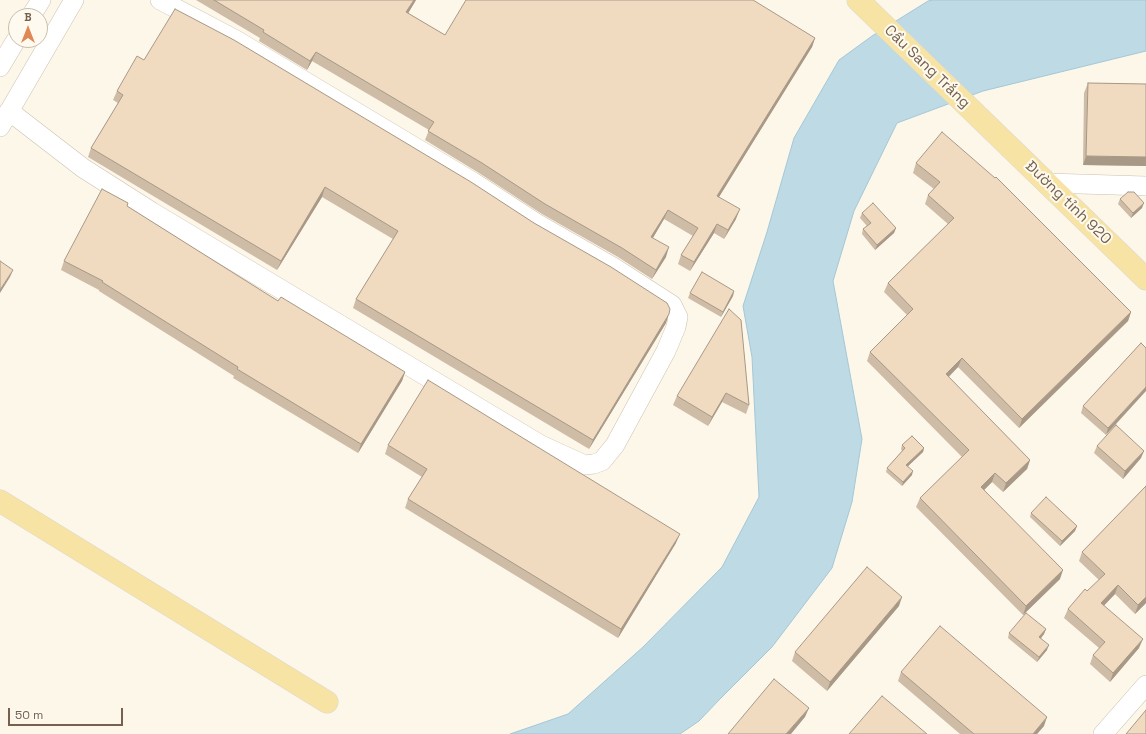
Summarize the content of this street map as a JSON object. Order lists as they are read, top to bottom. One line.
{"streets":{"main road":["Cầu Sang Trắng","Đường tỉnh 920"]},"crossings":[["Cầu Sang Trắng","Đường tỉnh 920"]],"scale_bar":"50 m","north":"top"}
